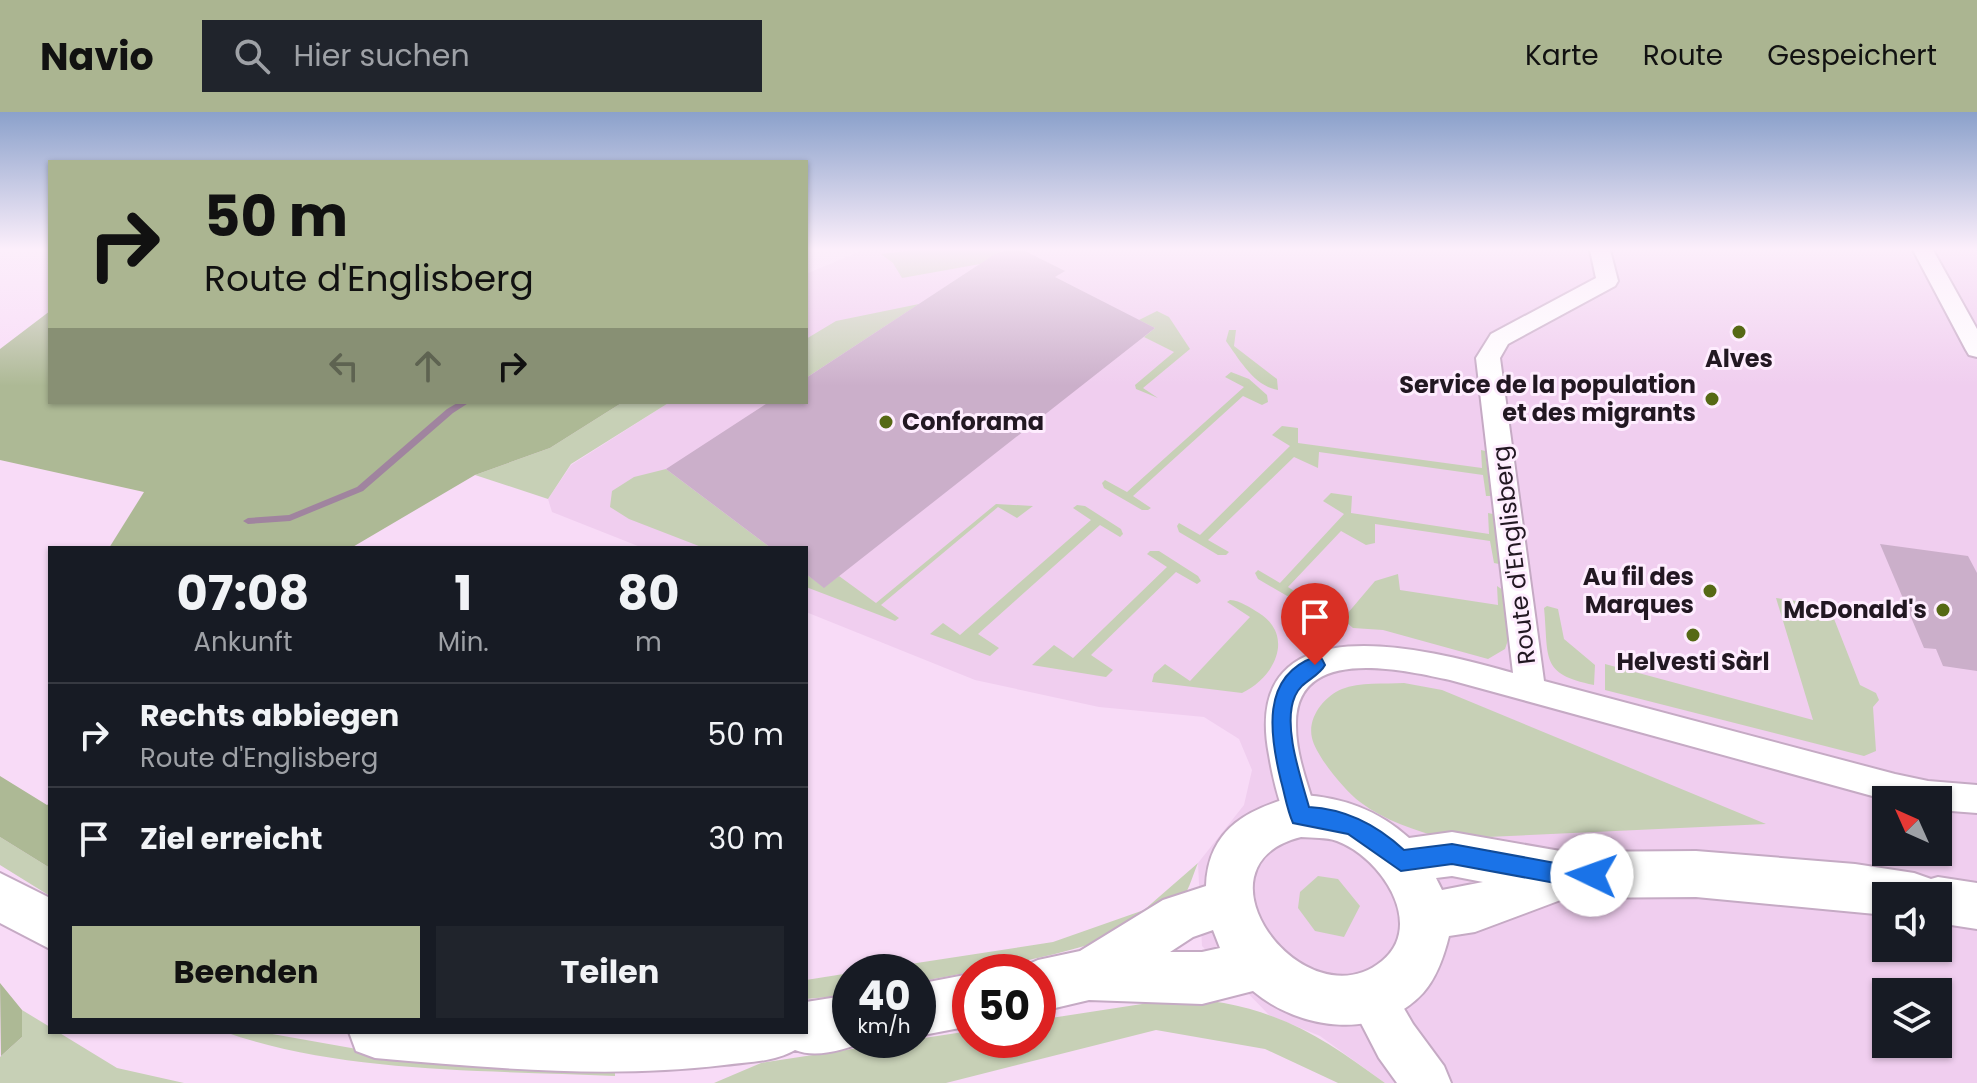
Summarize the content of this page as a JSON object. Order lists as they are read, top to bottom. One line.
{"streets":{"street":["Route d'Englisberg"]},"places":["Alves","Service de la population et des migrants","Conforama","Au fil des Marques","McDonald's","Helvesti Sàrl"],"north":"top left","page":{"header":"Navio","search":"Hier suchen","nav":["Karte","Route","Gespeichert"],"turn":["50 m","Route d'Englisberg"],"eta":["07:08","Ankunft","1","Min.","80","m"],"list":[{"name":"Rechts abbiegen","note":"Route d'Englisberg","value":"50 m"},{"name":"Ziel erreicht","value":"30 m"}],"buttons":["Beenden","Teilen"],"speed":"40 km/h","limit":"50"}}
